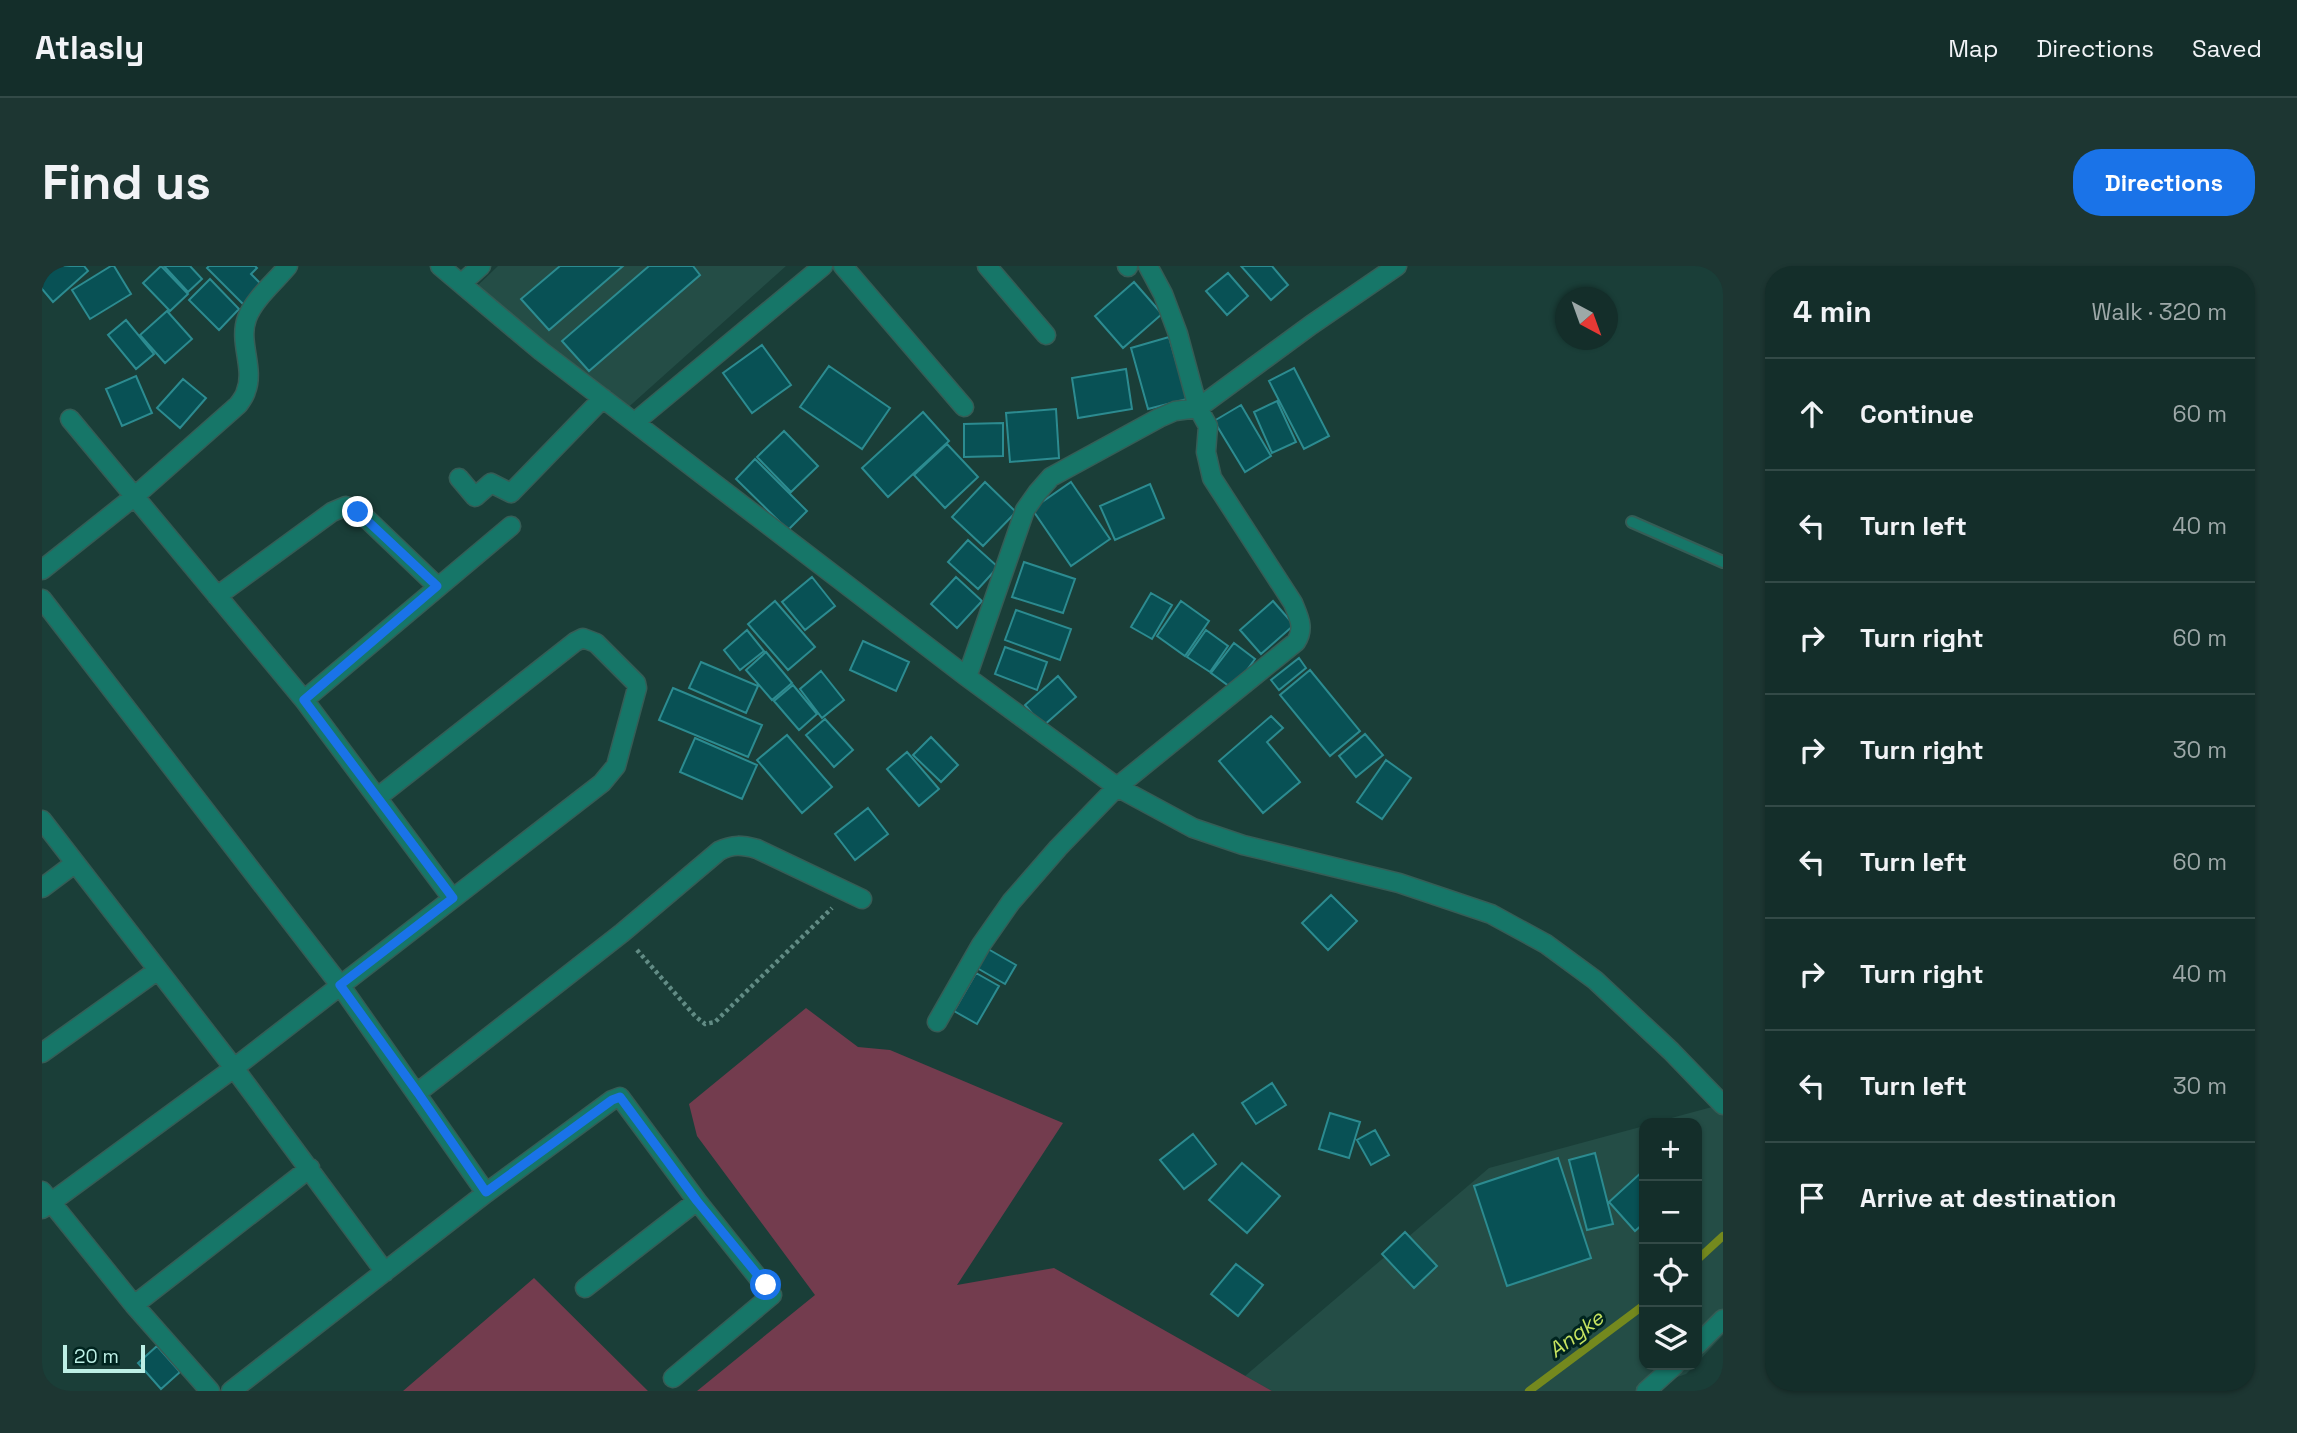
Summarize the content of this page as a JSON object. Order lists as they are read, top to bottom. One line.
{"water":["Angke"],"scale_bar":"20 m","north":"bottom right","page":{"header":"Atlasly","nav":["Map","Directions","Saved"],"buttons":"Directions","title":"Find us","heading":["4 min","Walk · 320 m"],"list":[["Continue","60 m"],["Turn left","40 m"],["Turn right","60 m"],["Turn right","30 m"],["Turn left","60 m"],["Turn right","40 m"],["Turn left","30 m"],"Arrive at destination"],"map_buttons":["+","−"],"scale":"20 m"}}
